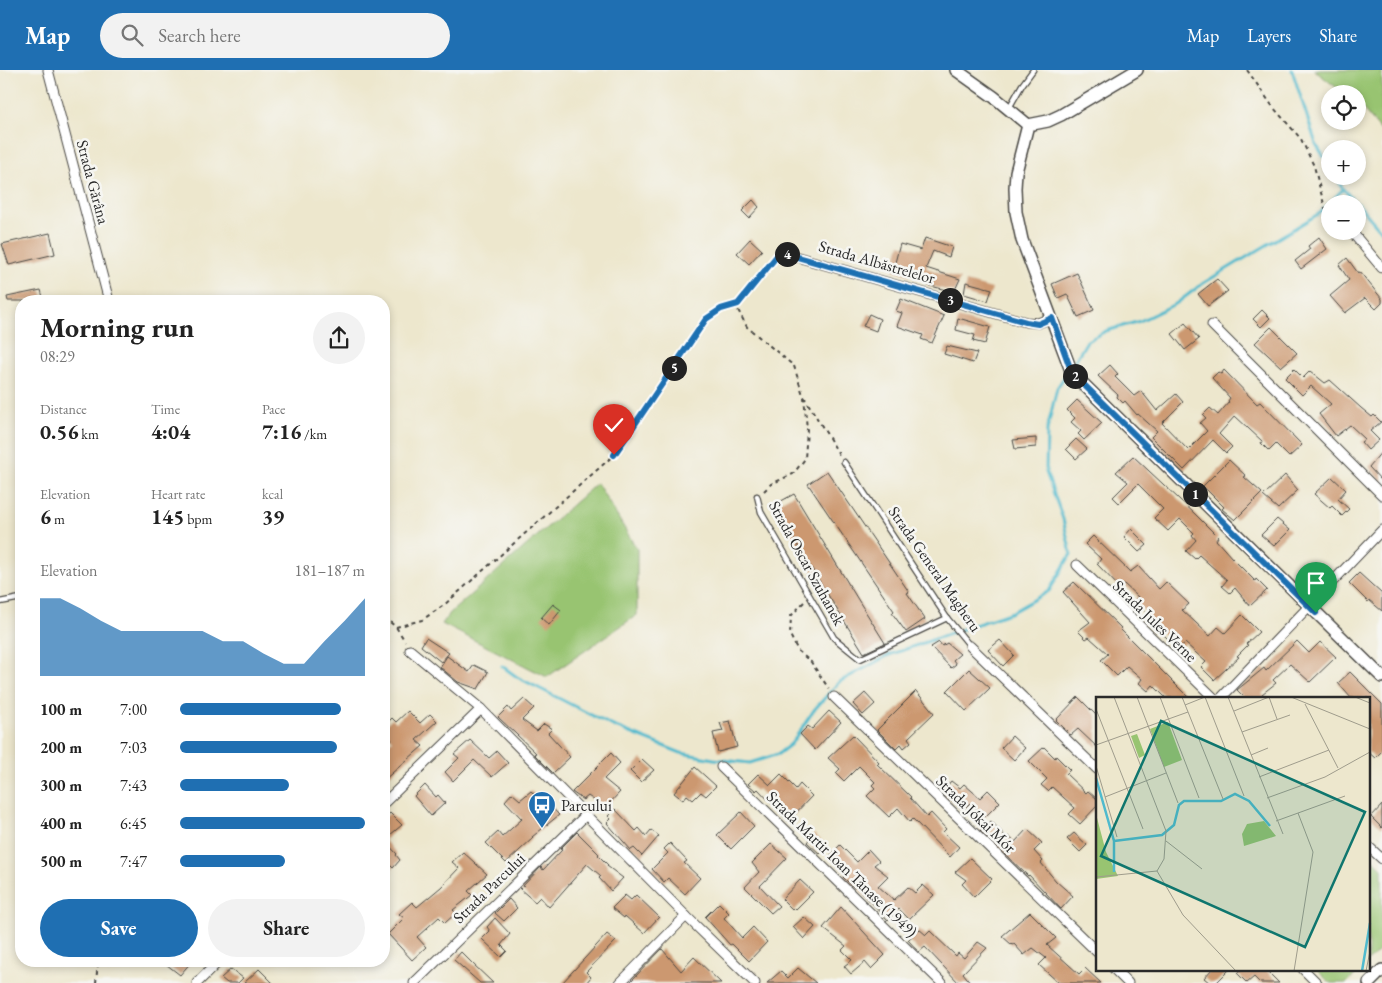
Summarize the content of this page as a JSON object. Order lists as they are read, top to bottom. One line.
{"streets":{"street":["Strada Gărâna","Strada Albăstrelelor","Strada General Magheru","Strada Jules Verne","Strada Jókai Mór","Strada Martir Ioan Tănase (1949)","Strada Parcului"],"lane":["Strada Oscar Szuhanek"]},"crossings":[["Strada Oscar Szuhanek","Strada General Magheru"]],"places":{"bus stop":["Parcului"]},"page":{"header":"Map","search":"Search here","nav":["Map","Layers","Share"],"map_buttons":["+","−"],"pins":["4","3","5","2","1"],"heading":["Morning run","08:29"],"stats":[["Distance","0.56 km"],["Time","4:04"],["Pace","7:16 /km"],["Elevation","6 m"],["Heart rate","145 bpm"],["kcal","39"]],"chart":["Elevation","181–187 m"],"list":[{"name":"100 m","note":"7:00"},{"name":"200 m","note":"7:03"},{"name":"300 m","note":"7:43"},{"name":"400 m","note":"6:45"},{"name":"500 m","note":"7:47"}],"buttons":["Save","Share"]}}
